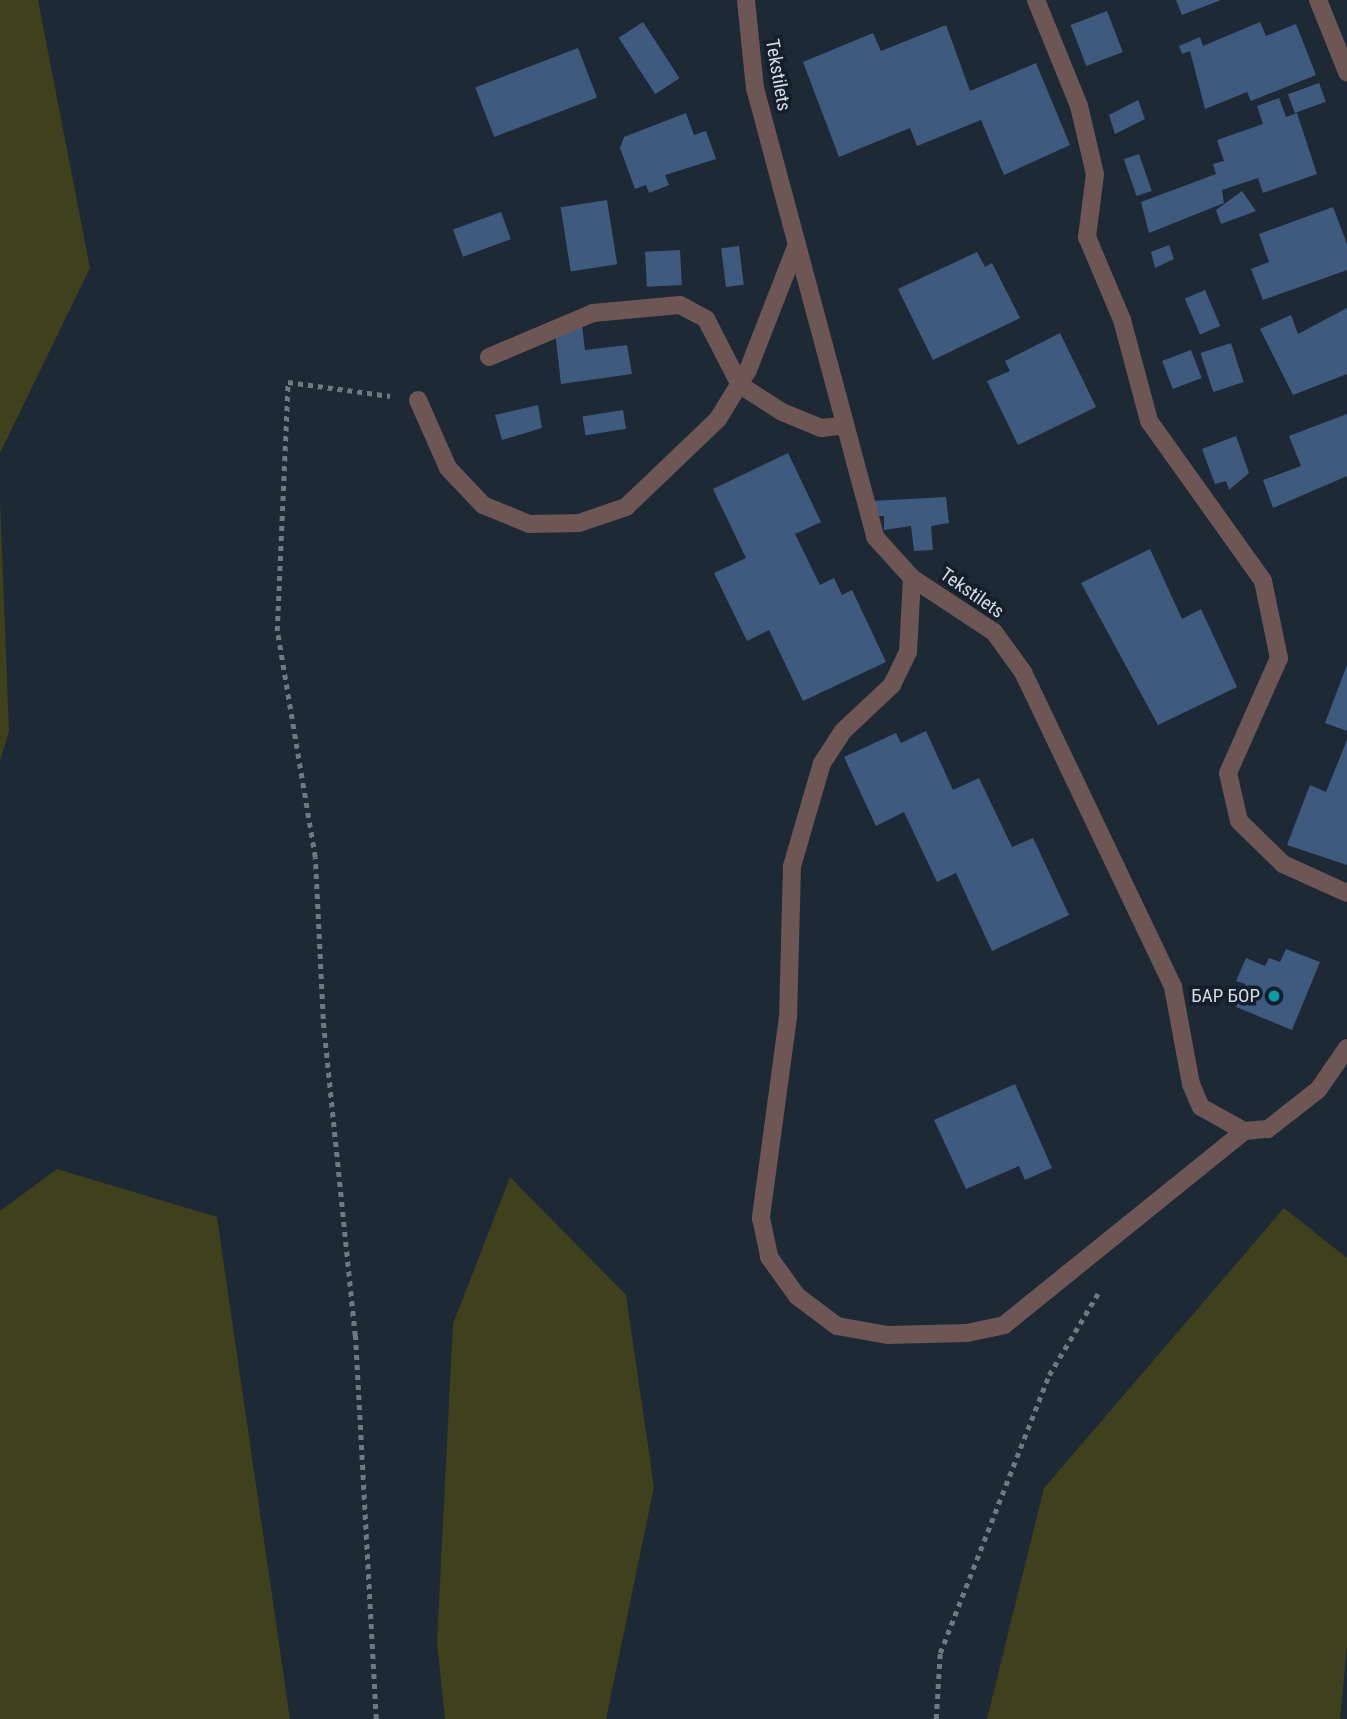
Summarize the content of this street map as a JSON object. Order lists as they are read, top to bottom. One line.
{"streets":{"street":["Tekstilets"]},"places":["БАР БОР"]}
